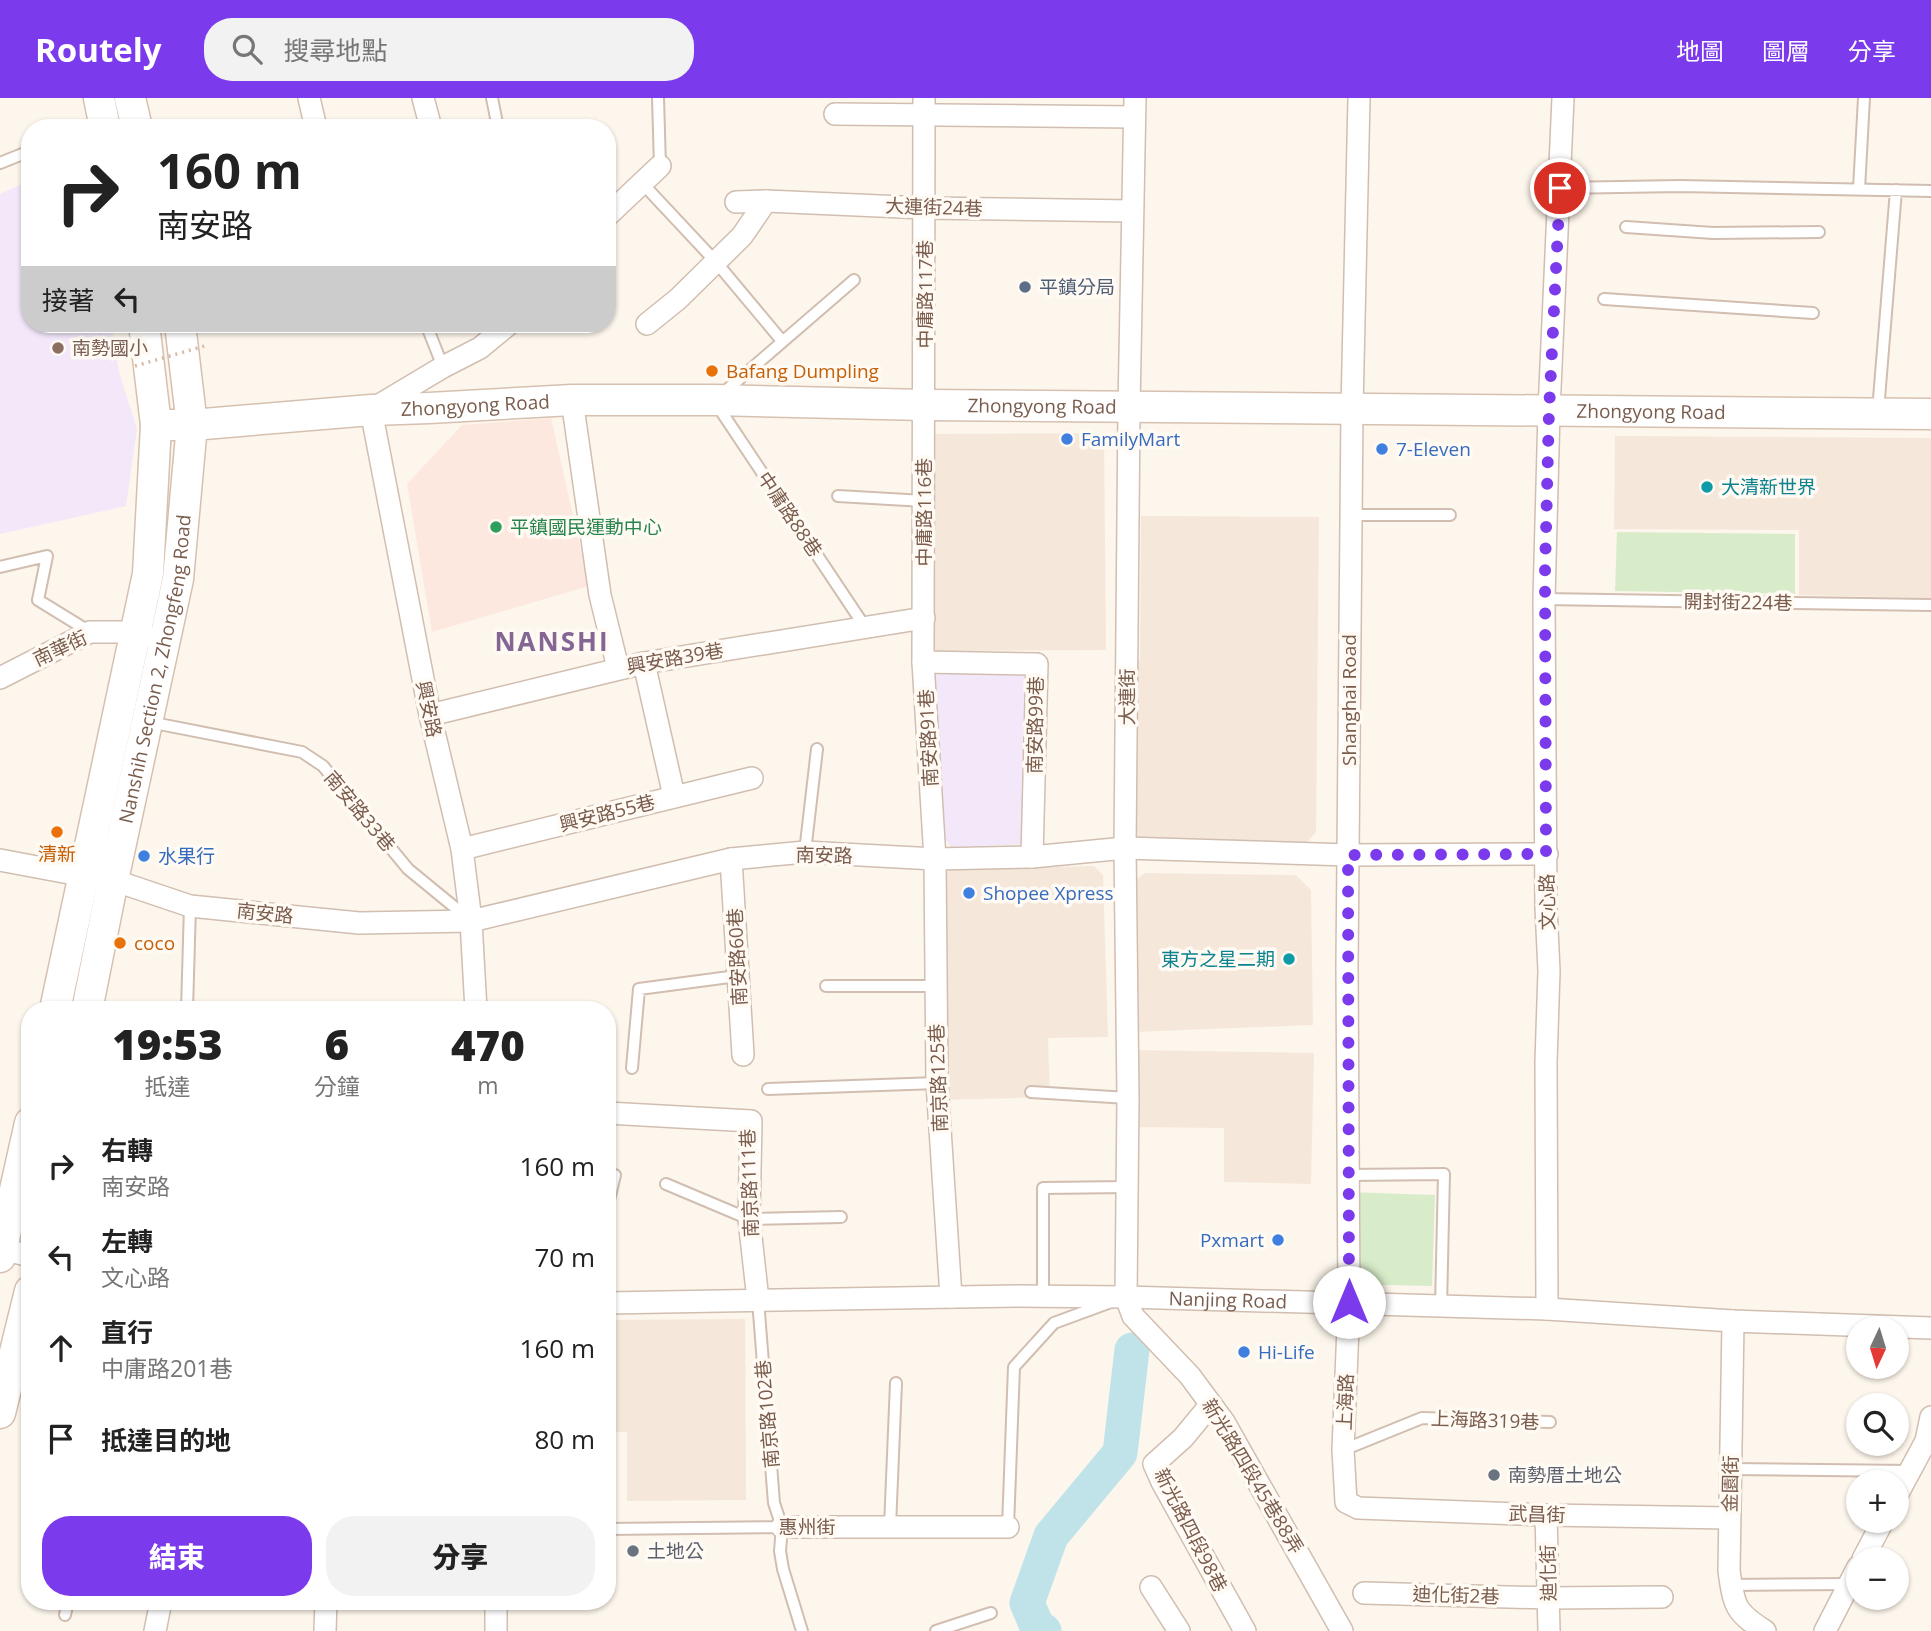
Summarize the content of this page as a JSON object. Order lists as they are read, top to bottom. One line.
{"streets":{"street":["大連街24巷","中庸路117巷","Zhongyong Road","中庸路116巷","南華街","興安路39巷","Nanshih Section 2, Zhongfeng Road","大連街","Shanghai Road","興安路","南安路99巷","南安路91巷","興安路55巷","南安路","文心路","南安路60巷","南京路125巷","南京路111巷","Nanjing Road","上海路","新光路四段45巷88弄","金園街","武昌街","惠州街","新光路四段98巷","迪化街","迪化街2巷"],"lane":["中庸路88巷","開封街224巷","南安路33巷","南京路102巷","上海路319巷"]},"crossings":[["大連街24巷","中庸路117巷"],["大連街24巷","大連街"],["中庸路117巷","Zhongyong Road"],["中庸路117巷","中庸路116巷"],["Zhongyong Road","中庸路116巷"],["Zhongyong Road","中庸路88巷"],["Zhongyong Road","Nanshih Section 2, Zhongfeng Road"],["Zhongyong Road","大連街"],["Zhongyong Road","Shanghai Road"],["Zhongyong Road","興安路"],["Zhongyong Road","文心路"],["中庸路116巷","興安路39巷"],["中庸路116巷","南安路91巷"],["中庸路88巷","興安路39巷"],["開封街224巷","文心路"],["南華街","Nanshih Section 2, Zhongfeng Road"],["興安路39巷","興安路"],["興安路39巷","南安路91巷"],["Nanshih Section 2, Zhongfeng Road","南安路33巷"],["Nanshih Section 2, Zhongfeng Road","南安路"],["大連街","南安路"],["大連街","Nanjing Road"],["大連街","新光路四段45巷88弄"],["Shanghai Road","南安路"],["Shanghai Road","Nanjing Road"],["Shanghai Road","上海路"],["興安路","南安路33巷"],["興安路","興安路55巷"],["興安路","南安路"],["南安路99巷","南安路91巷"],["南安路99巷","南安路"],["南安路91巷","南安路"],["南安路91巷","南京路125巷"],["南安路33巷","南安路"],["南安路","文心路"],["南安路","南安路60巷"],["南安路","南京路125巷"],["文心路","Nanjing Road"],["南京路125巷","Nanjing Road"],["南京路111巷","Nanjing Road"],["南京路111巷","南京路102巷"],["Nanjing Road","上海路"],["Nanjing Road","南京路102巷"],["Nanjing Road","新光路四段45巷88弄"],["Nanjing Road","金園街"],["上海路","上海路319巷"],["上海路","武昌街"],["南京路102巷","惠州街"],["新光路四段45巷88弄","新光路四段98巷"],["金園街","武昌街"],["武昌街","迪化街"],["迪化街","迪化街2巷"]],"districts":["NANSHI"],"places":["平鎮分局","南勢國小","Bafang Dumpling","FamilyMart","7-Eleven","大清新世界","平鎮國民運動中心","清新","水果行","Shopee Xpress","coco","東方之星二期","Pxmart","Hi-Life","南勢厝土地公","土地公"],"north":"bottom","page":{"header":"Routely","search":"搜尋地點","nav":["地圖","圖層","分享"],"turn":["160 m","南安路"],"then":"接著","eta":["19:53","抵達","6","分鐘","470","m"],"list":[{"name":"右轉","note":"南安路","value":"160 m"},{"name":"左轉","note":"文心路","value":"70 m"},{"name":"直行","note":"中庸路201巷","value":"160 m"},{"name":"抵達目的地","value":"80 m"}],"map_buttons":["+","−"],"buttons":["結束","分享"]}}
